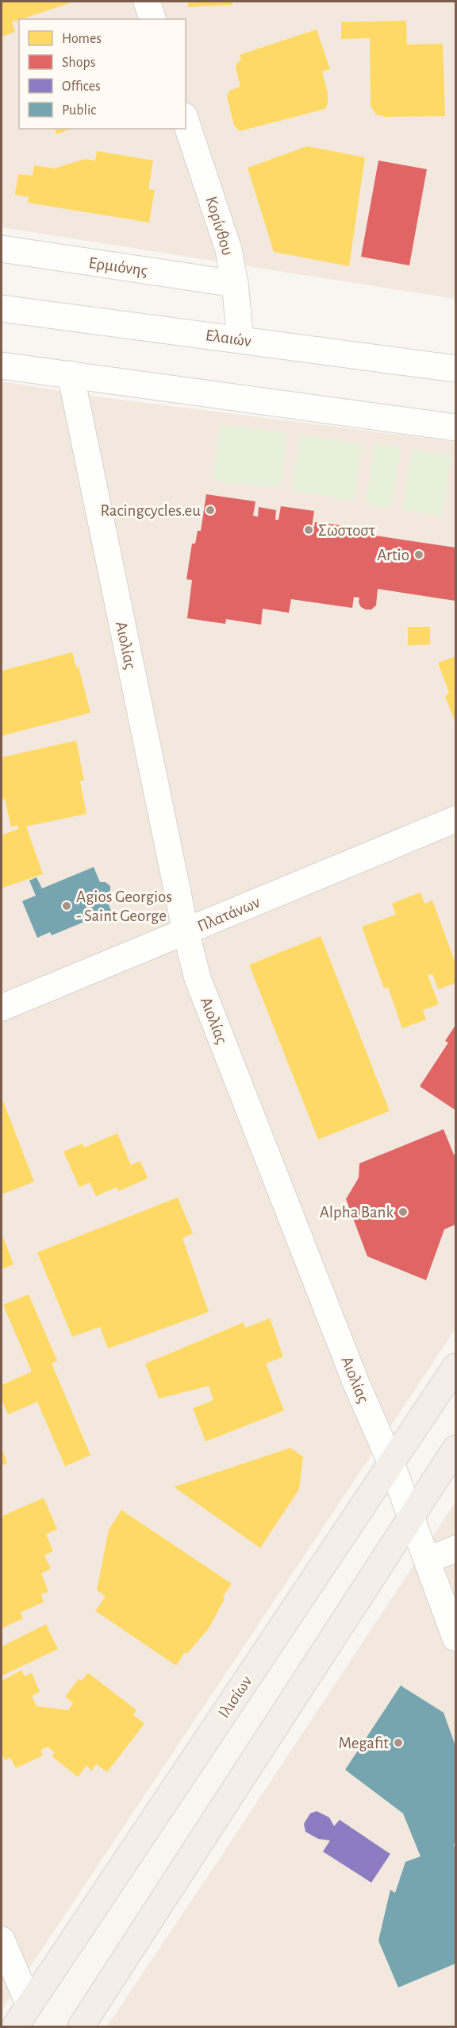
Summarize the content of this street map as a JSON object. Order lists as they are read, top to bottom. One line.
{"streets":{"main road":["Ιλισίων"],"street":["Κορίνθου","Ερμιόνης","Ελαιών","Αιολίας","Πλατάνων"]},"crossings":[["Κορίνθου","Ερμιόνης"],["Κορίνθου","Ελαιών"],["Αιολίας","Πλατάνων"],["Αιολίας","Ιλισίων"]],"places":["Racingcycles.eu","Σωστοστ","Artio","Agios Georgios - Saint George","Alpha Bank","Megafit"],"legend":["Homes","Shops","Offices","Public"]}
